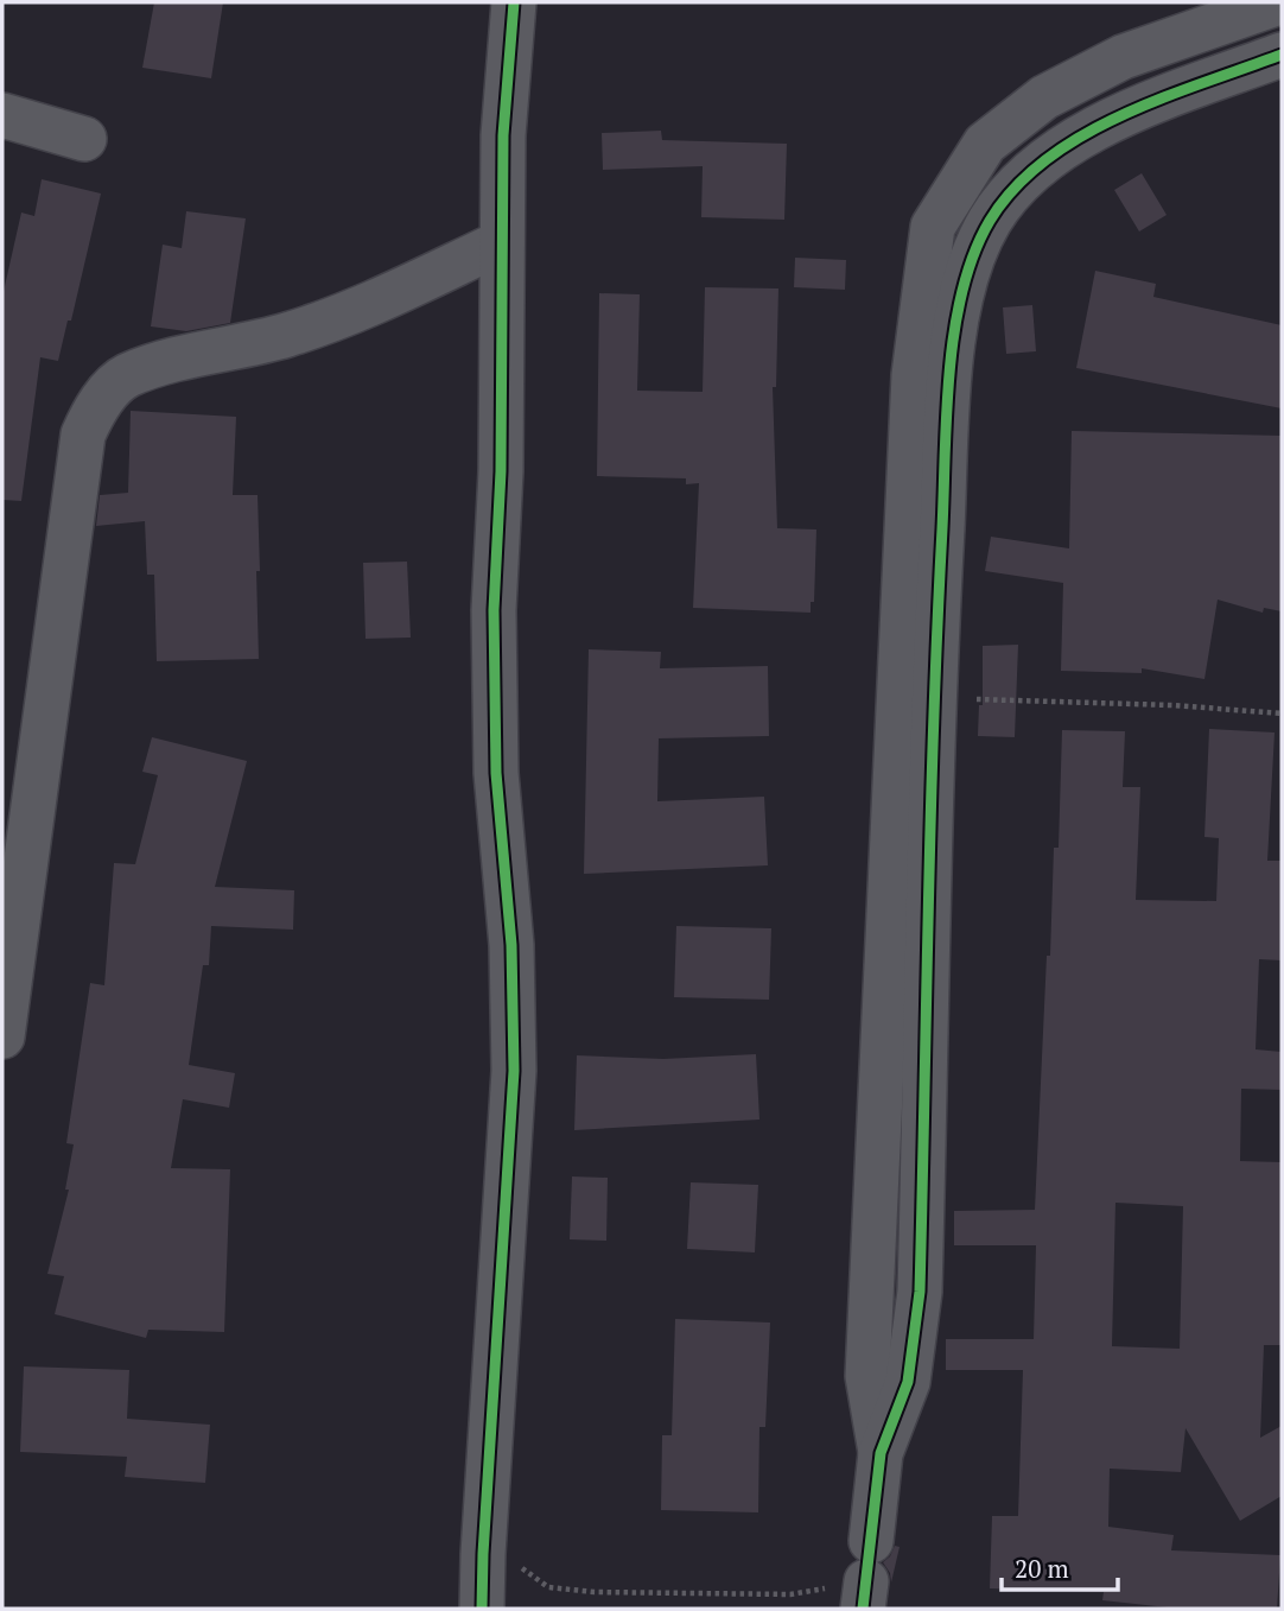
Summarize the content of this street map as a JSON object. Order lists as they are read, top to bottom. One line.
{"scale_bar":"20 m"}
